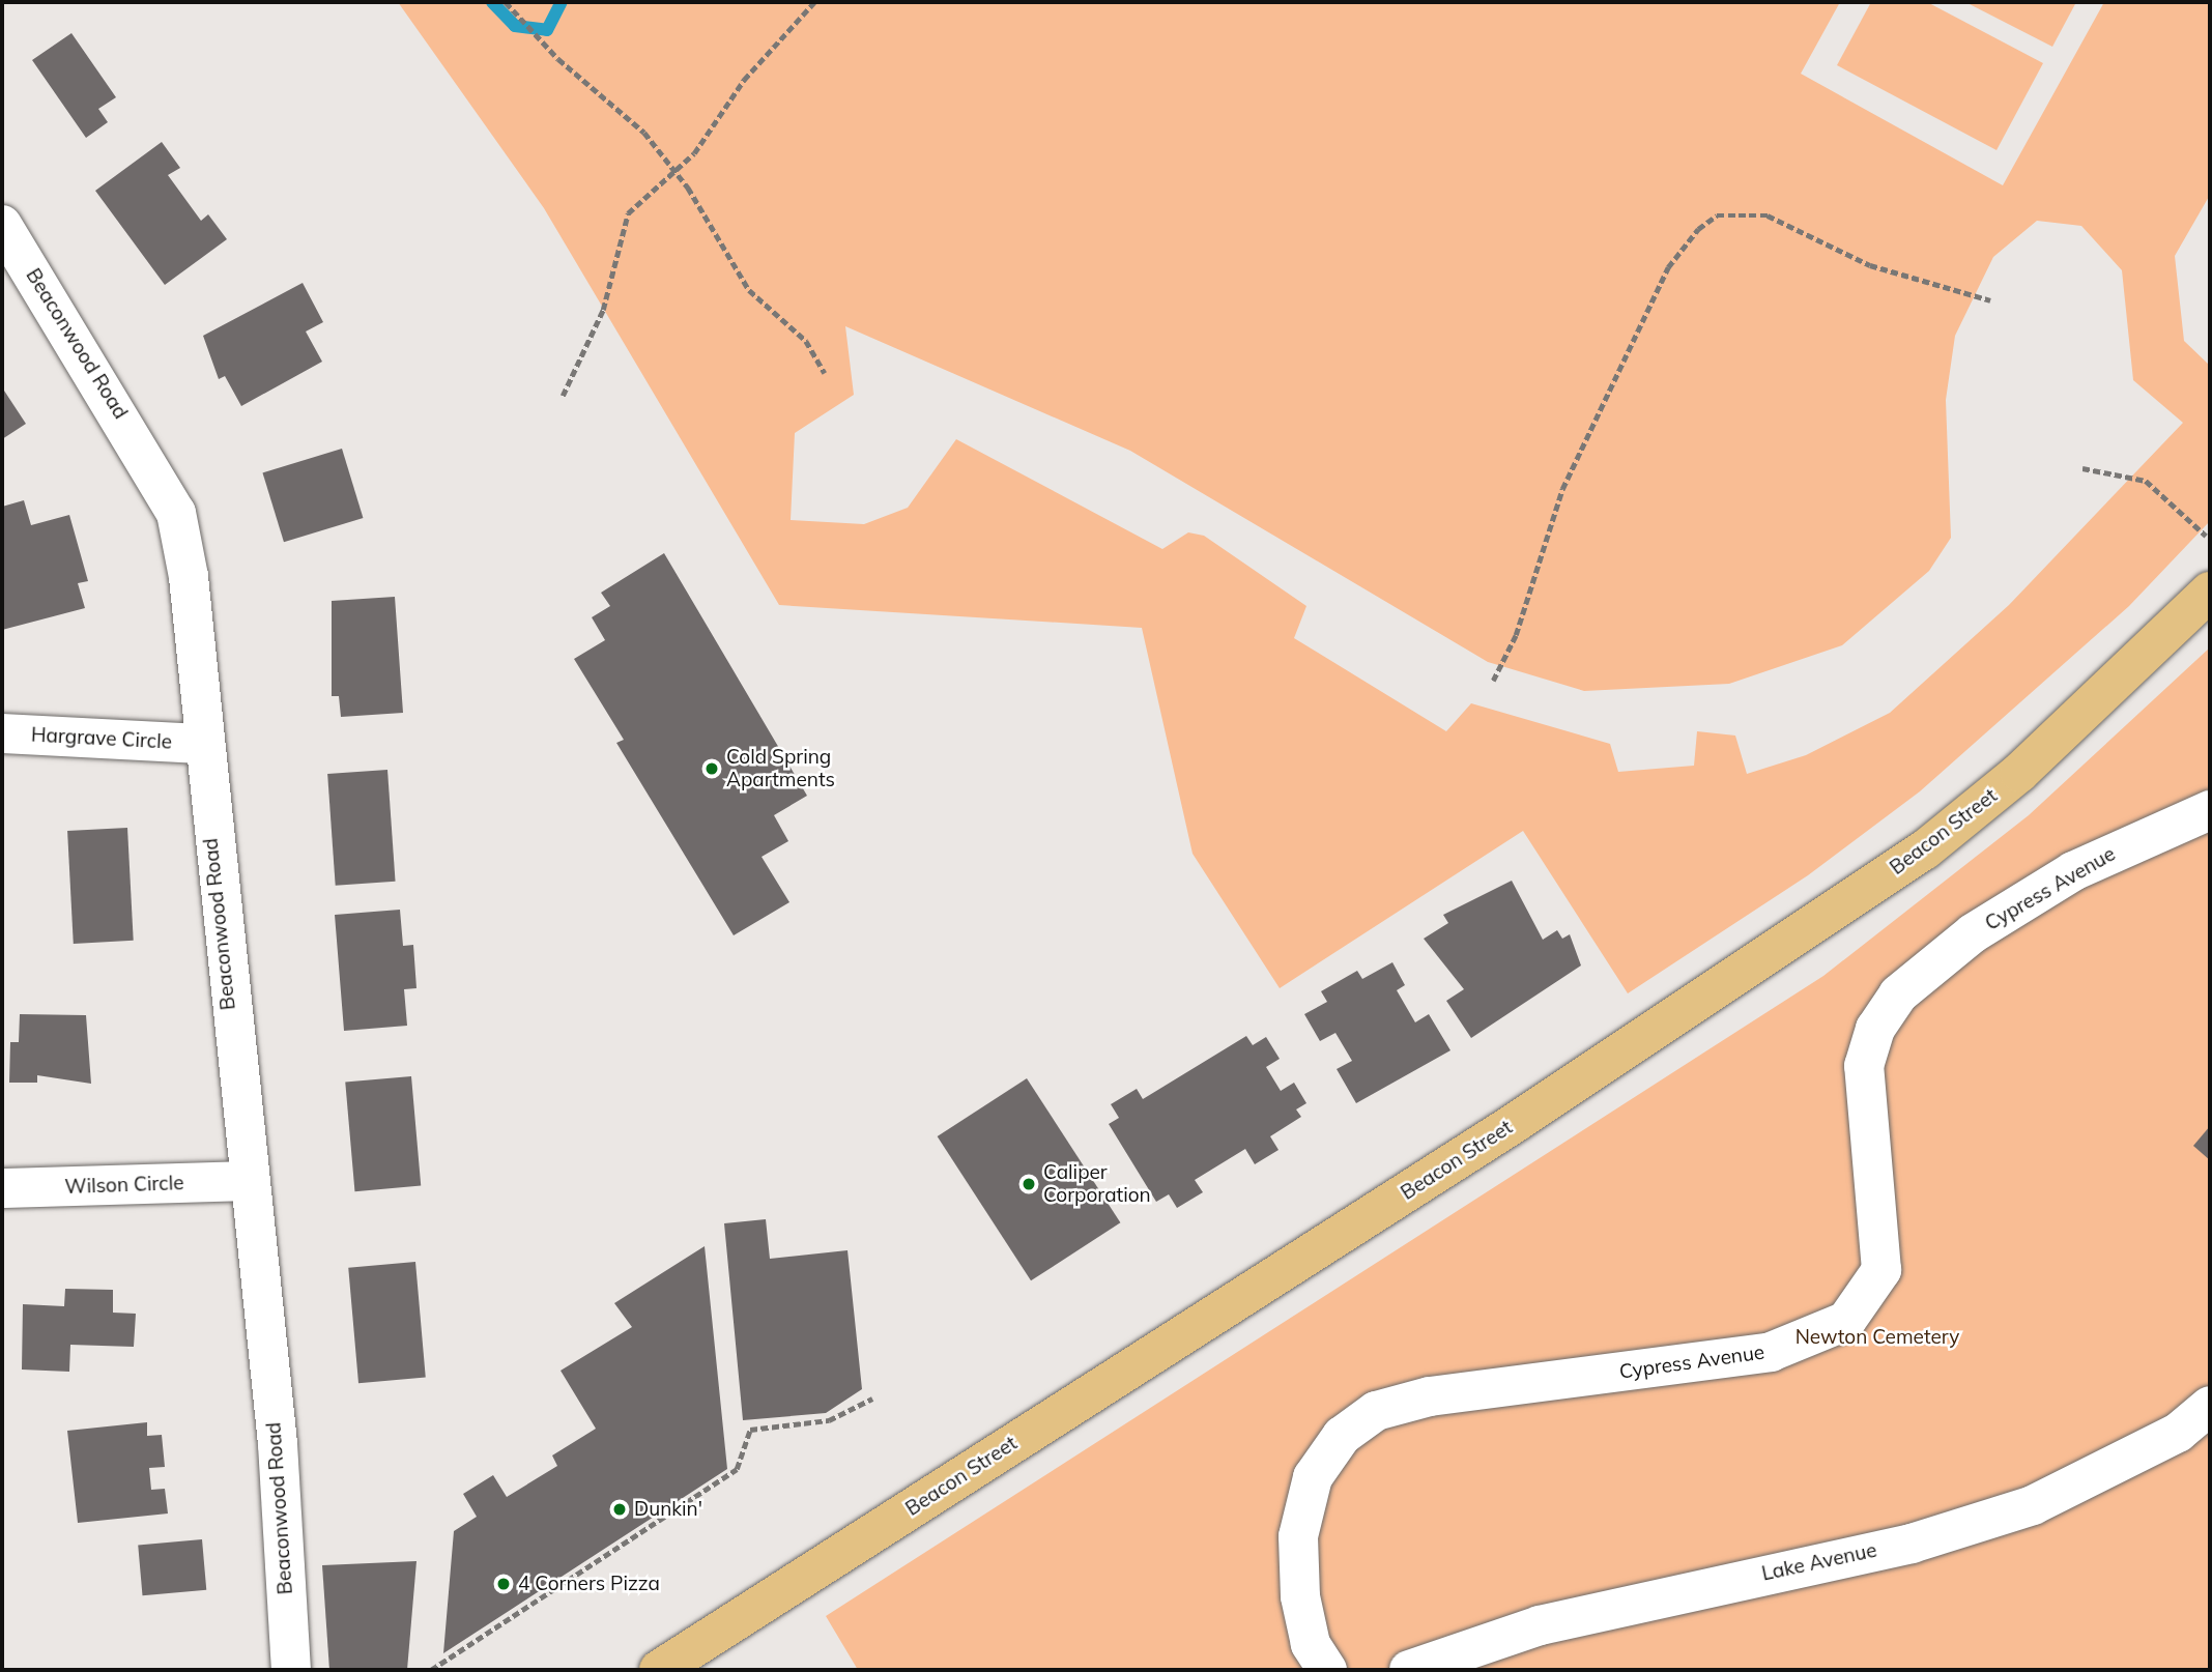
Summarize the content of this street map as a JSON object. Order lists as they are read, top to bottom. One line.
{"streets":{"main road":["Beacon Street"],"street":["Beaconwood Road","Hargrave Circle","Cypress Avenue","Wilson Circle","Lake Avenue"]},"crossings":[["Beaconwood Road","Hargrave Circle"],["Beaconwood Road","Wilson Circle"]],"parks":["Newton Cemetery"],"places":["Cold Spring Apartments","Caliper Corporation","Dunkin'","4 Corners Pizza"]}
